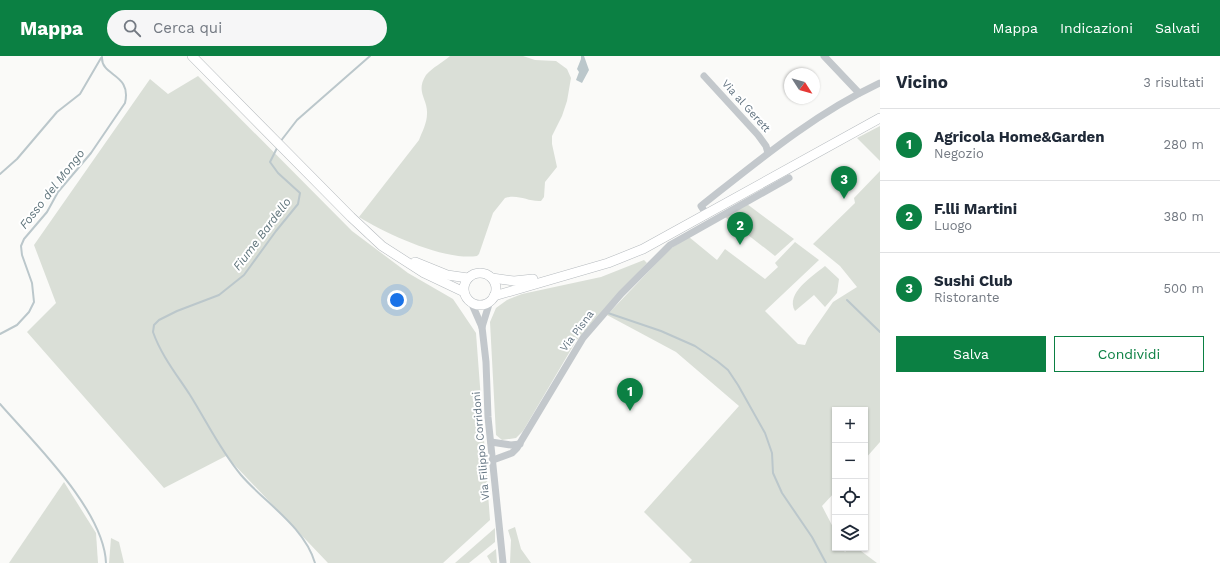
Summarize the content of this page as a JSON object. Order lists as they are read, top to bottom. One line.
{"streets":{"street":["Via al Gerett","Via Pisna","Via Filippo Corridoni"]},"crossings":[["Via Pisna","Via Filippo Corridoni"]],"water":["Fosso del Mongo","Fiume Bardello"],"north":"bottom right","page":{"header":"Mappa","search":"Cerca qui","nav":["Mappa","Indicazioni","Salvati"],"heading":["Vicino","3 risultati"],"list":[{"mark":"1","name":"Agricola Home&Garden","note":"Negozio","value":"280 m"},{"mark":"2","name":"F.lli Martini","note":"Luogo","value":"380 m"},{"mark":"3","name":"Sushi Club","note":"Ristorante","value":"500 m"}],"pins":["3","2","1"],"buttons":["Salva","Condividi"],"map_buttons":["+","−"]}}
